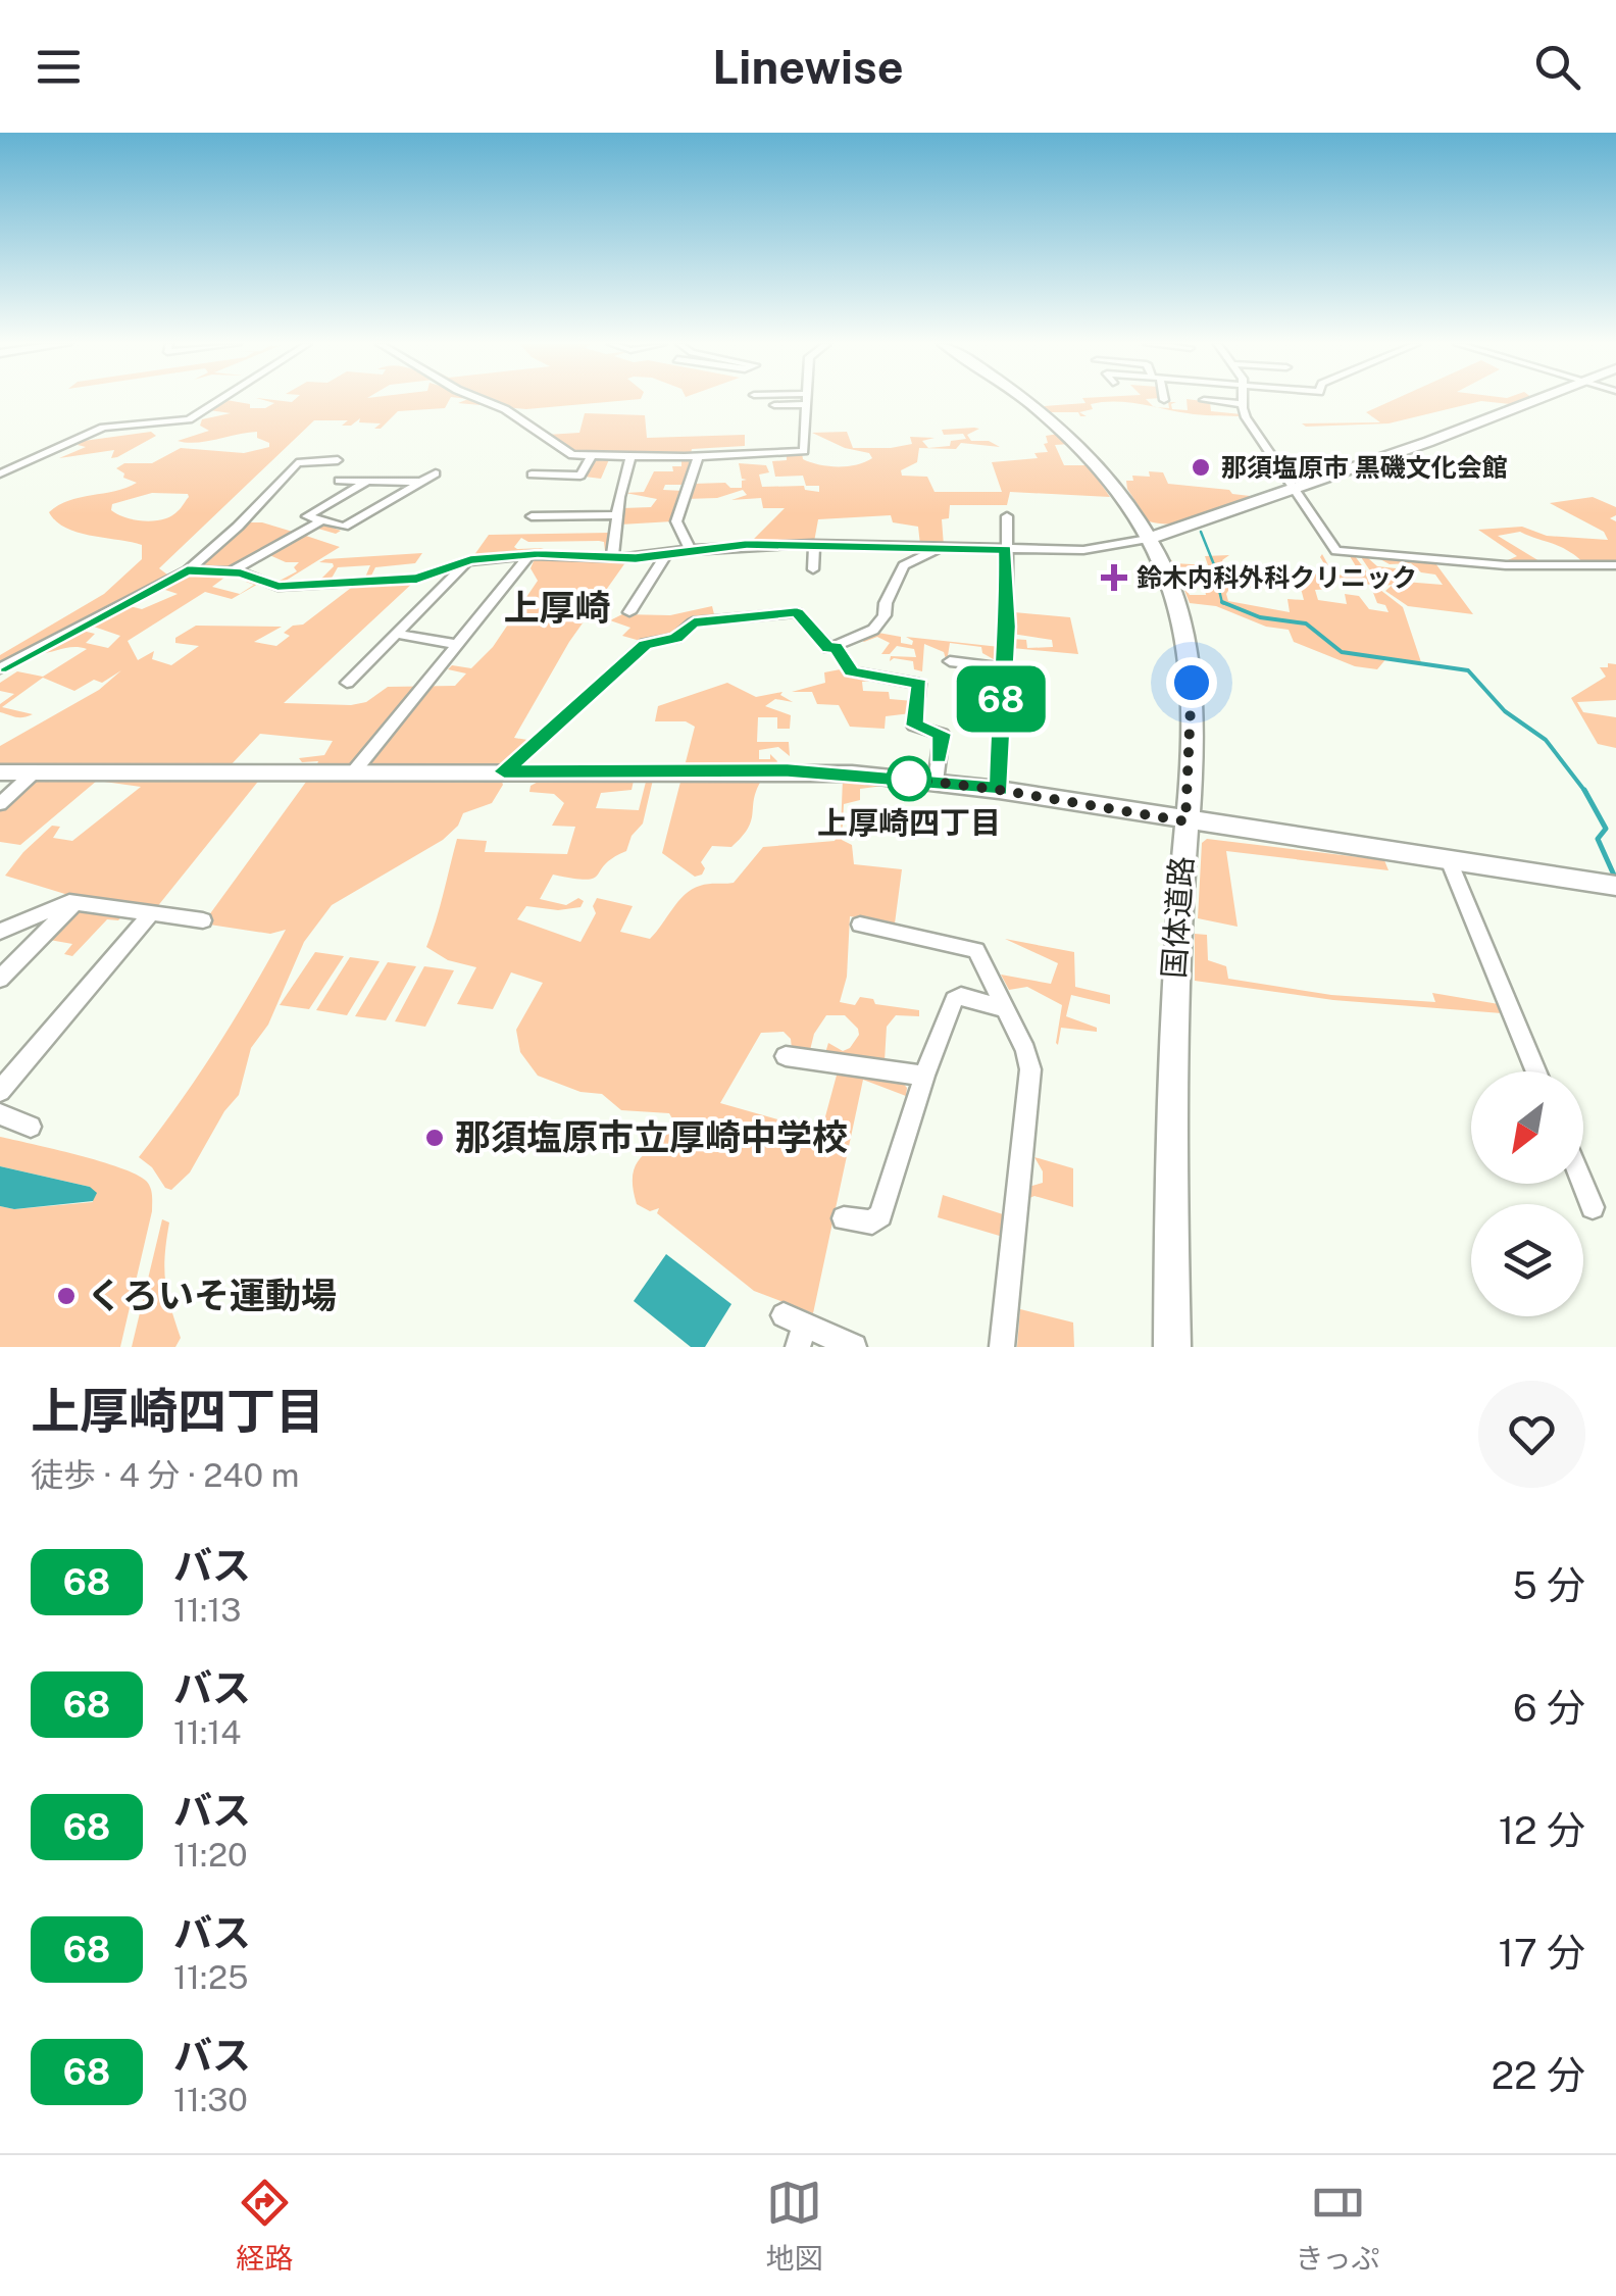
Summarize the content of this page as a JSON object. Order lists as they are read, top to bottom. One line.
{"streets":{"street":["国体道路"]},"districts":["上厚崎"],"places":{"other":["那須塩原市 黒磯文化会館","上厚崎四丁目","那須塩原市立厚崎中学校","くろいそ運動場"],"health":["鈴木内科外科クリニック"]},"lines":["bus line 68"],"north":"bottom left","page":{"header":"Linewise","on_map":"68","heading":["上厚崎四丁目","徒歩 · 4 分 · 240 m"],"list":[{"mark":"68","name":"バス","note":"11:13","value":"5 分"},{"mark":"68","name":"バス","note":"11:14","value":"6 分"},{"mark":"68","name":"バス","note":"11:20","value":"12 分"},{"mark":"68","name":"バス","note":"11:25","value":"17 分"},{"mark":"68","name":"バス","note":"11:30","value":"22 分"}],"tabs":["経路","地図","きっぷ"]}}
